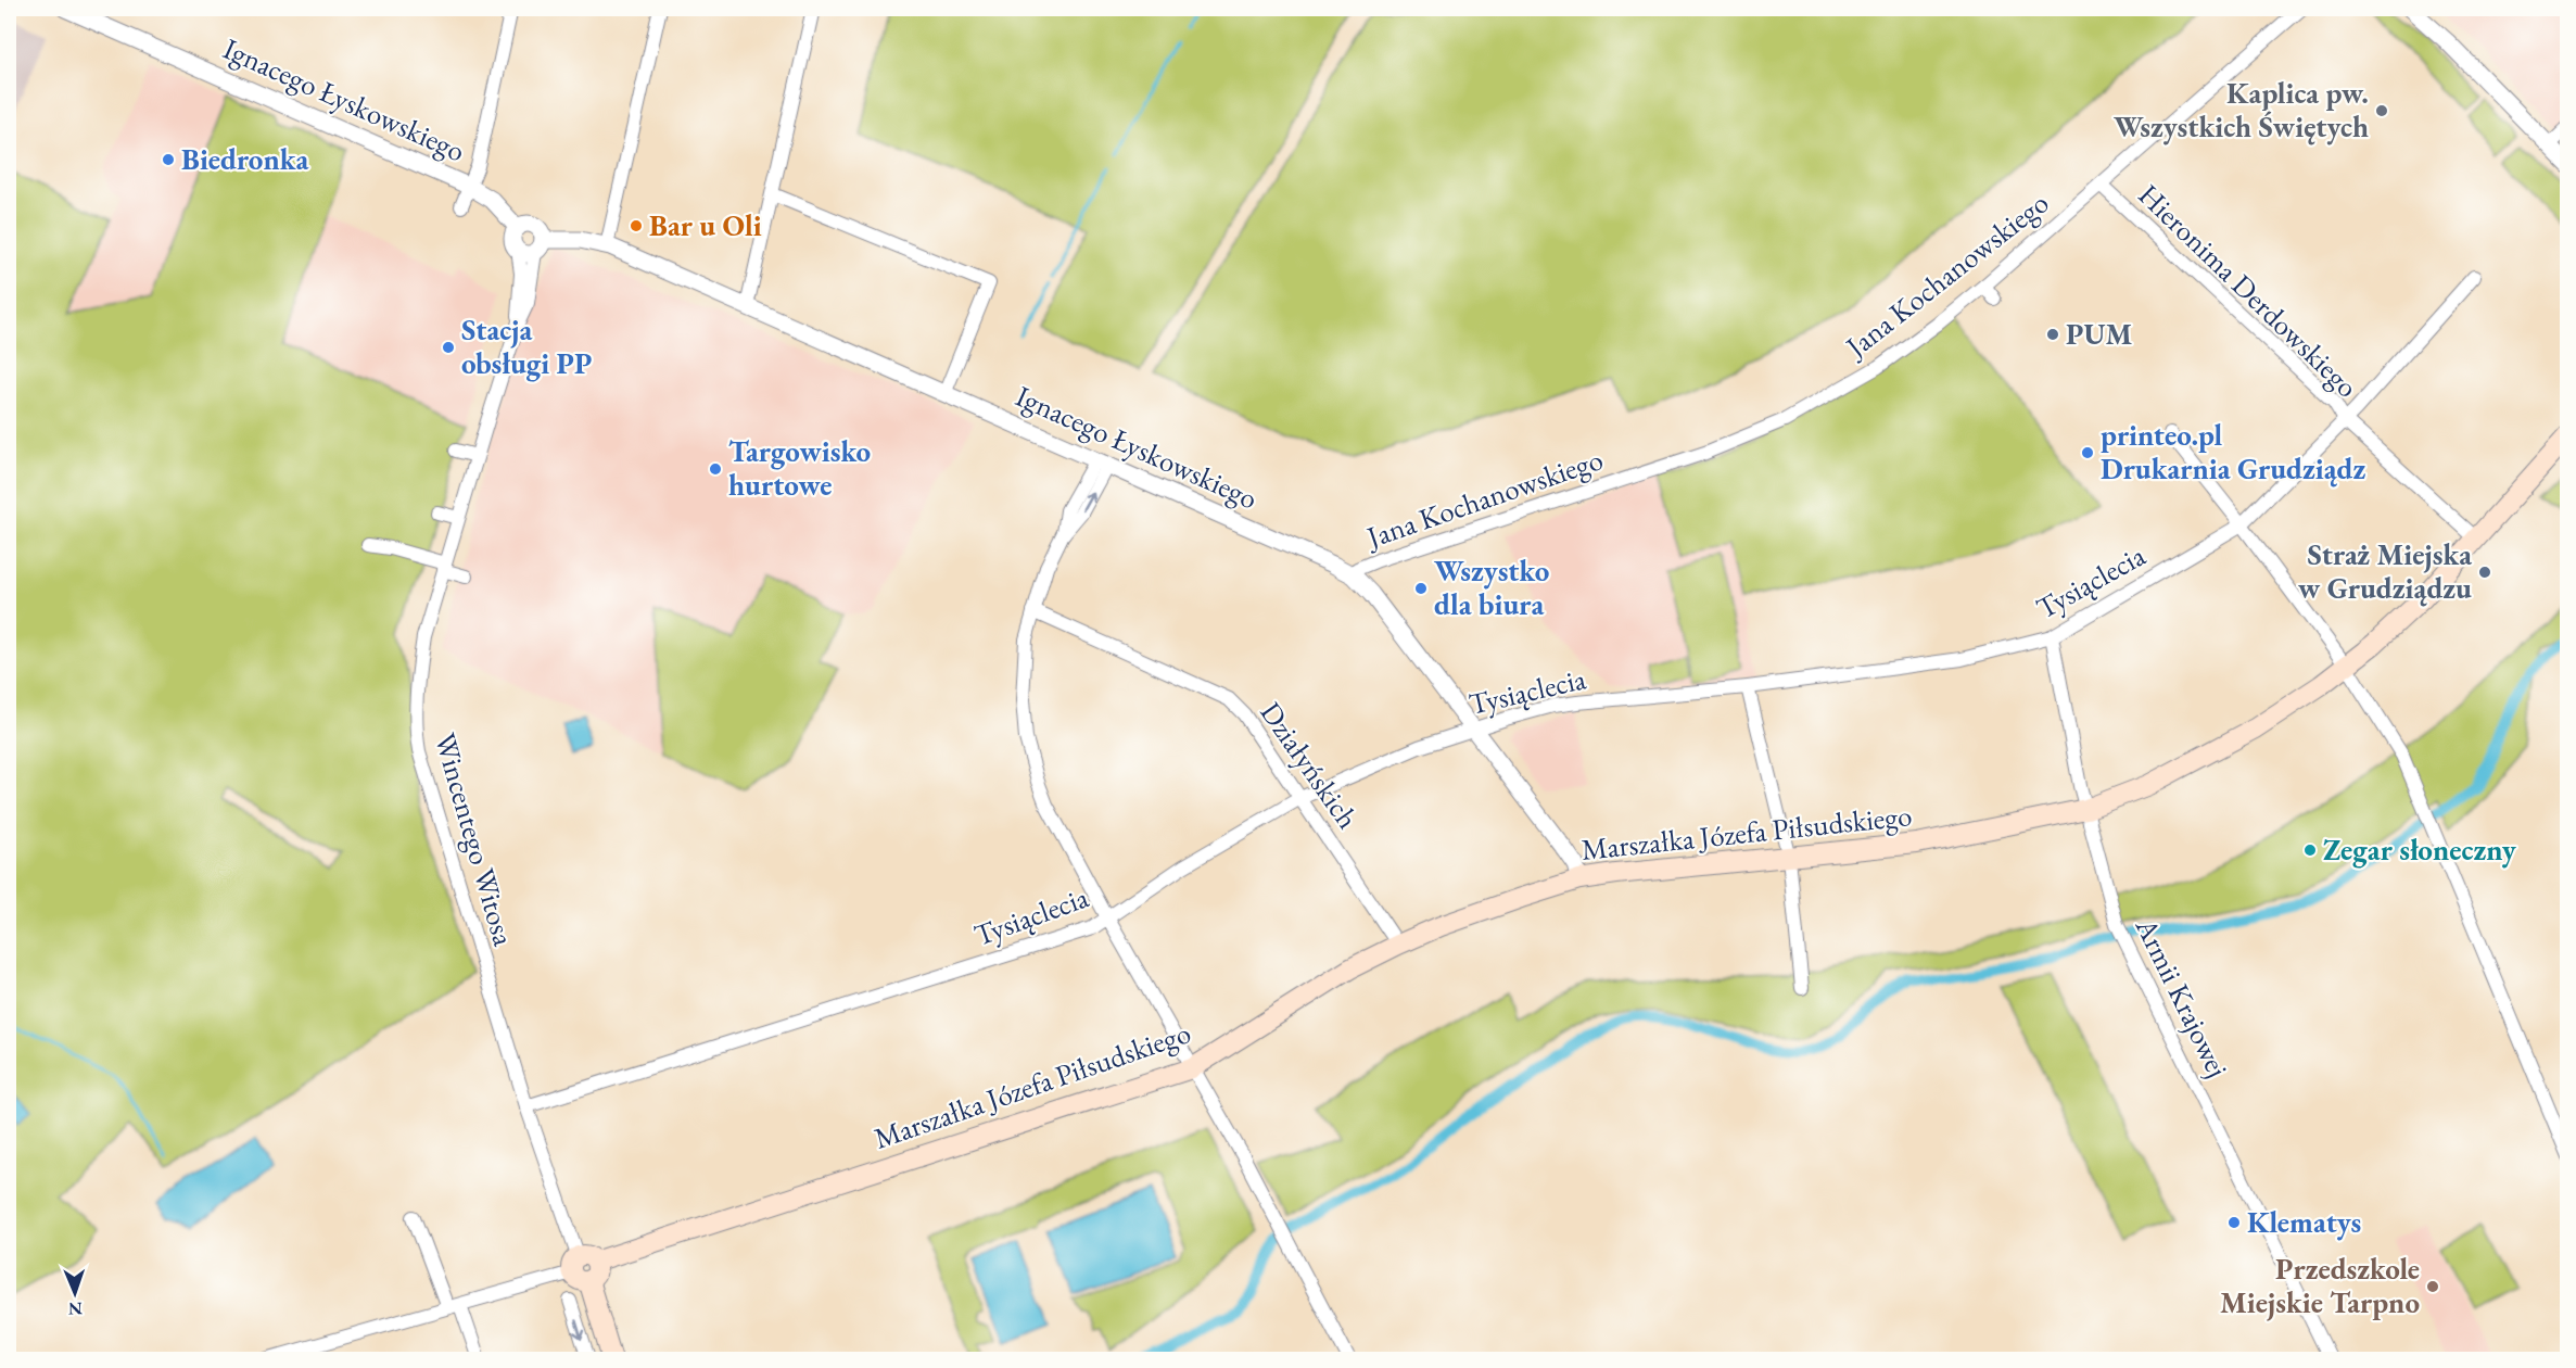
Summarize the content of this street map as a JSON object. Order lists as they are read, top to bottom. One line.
{"streets":{"main road":["Marszałka Józefa Piłsudskiego"],"street":["Ignacego Łyskowskiego","Jana Kochanowskiego","Hieronima Derdowskiego","Tysiąclecia","Działyńskich","Wincentego Witosa","Armii Krajowej"]},"crossings":[["Ignacego Łyskowskiego","Jana Kochanowskiego"],["Ignacego Łyskowskiego","Tysiąclecia"],["Ignacego Łyskowskiego","Marszałka Józefa Piłsudskiego"],["Ignacego Łyskowskiego","Wincentego Witosa"],["Jana Kochanowskiego","Hieronima Derdowskiego"],["Hieronima Derdowskiego","Tysiąclecia"],["Hieronima Derdowskiego","Marszałka Józefa Piłsudskiego"],["Tysiąclecia","Działyńskich"],["Tysiąclecia","Wincentego Witosa"],["Tysiąclecia","Armii Krajowej"],["Działyńskich","Marszałka Józefa Piłsudskiego"],["Marszałka Józefa Piłsudskiego","Wincentego Witosa"],["Marszałka Józefa Piłsudskiego","Armii Krajowej"]],"places":["Kaplica pw. Wszystkich Świętych","Biedronka","Bar u Oli","PUM","Stacja obsługi PP","printeo.pl Drukarnia Grudziądz","Targowisko hurtowe","Straż Miejska w Grudziądzu","Wszystko dla biura","Zegar słoneczny","Klematys","Przedszkole Miejskie Tarpno"],"north":"bottom"}
